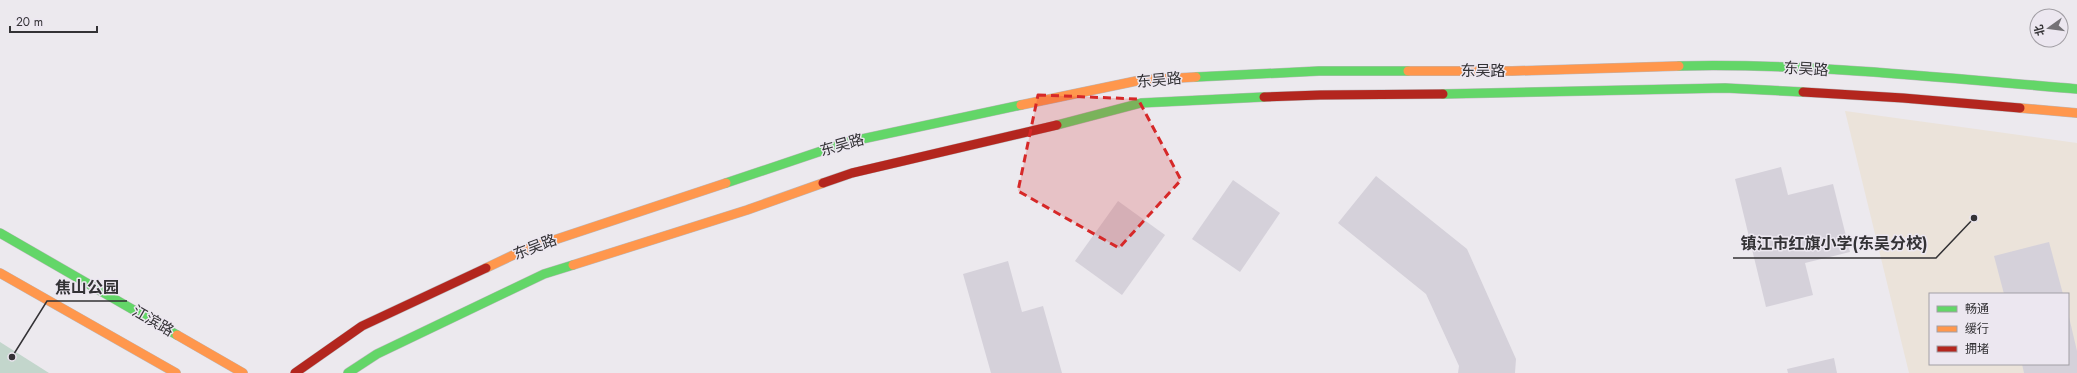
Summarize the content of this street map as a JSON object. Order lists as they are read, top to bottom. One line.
{"streets":{"main road":["东吴路","江滨路"]},"places":["镇江市红旗小学(东吴分校)","焦山公园"],"legend":["畅通","缓行","拥堵"],"scale_bar":"20 m","north":"left"}
